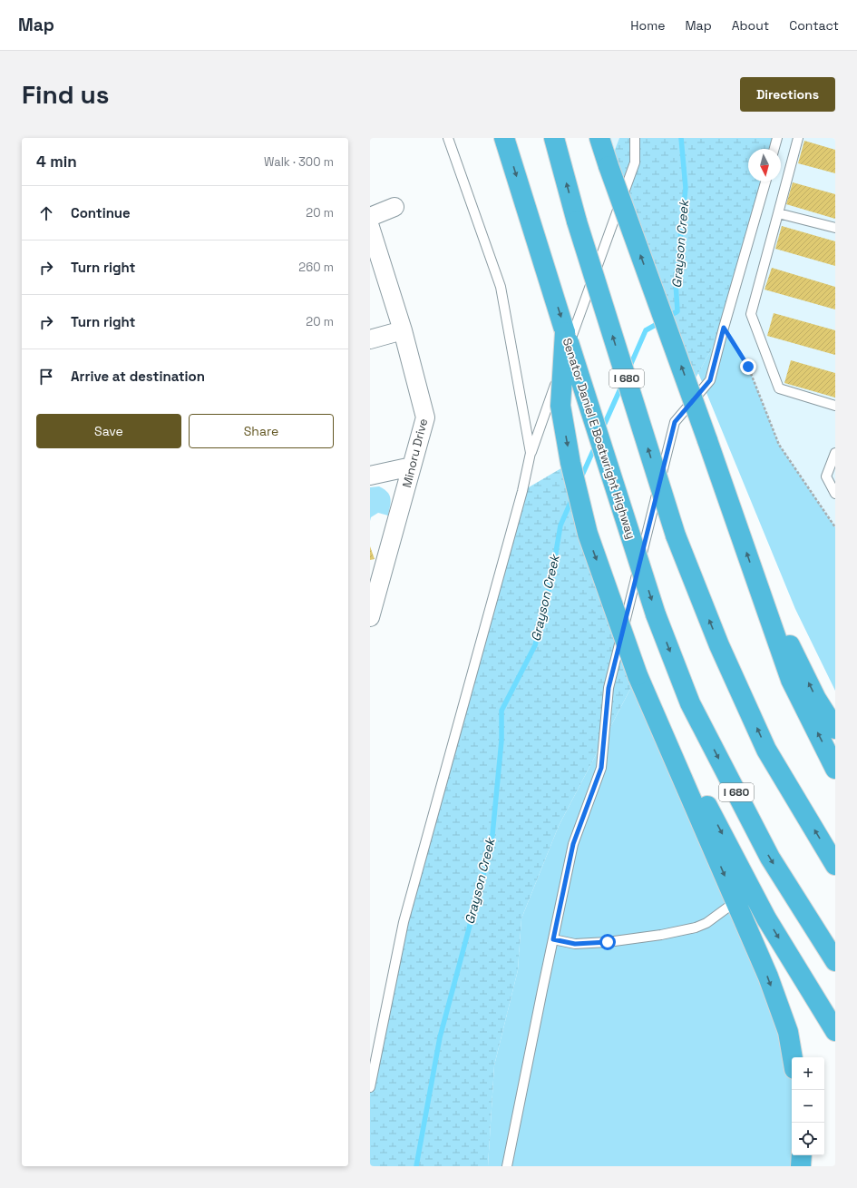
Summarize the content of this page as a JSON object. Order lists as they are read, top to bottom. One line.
{"streets":{"highway":["I 680","Senator Daniel E Boatwright Highway"],"street":["Minoru Drive"]},"water":["Grayson Creek"],"north":"bottom","page":{"header":"Map","nav":["Home","Map","About","Contact"],"buttons":["Directions",["Save","Share"]],"title":"Find us","heading":["4 min","Walk · 300 m"],"list":[["Continue","20 m"],["Turn right","260 m"],["Turn right","20 m"],"Arrive at destination"],"map_buttons":["+","−"]}}
